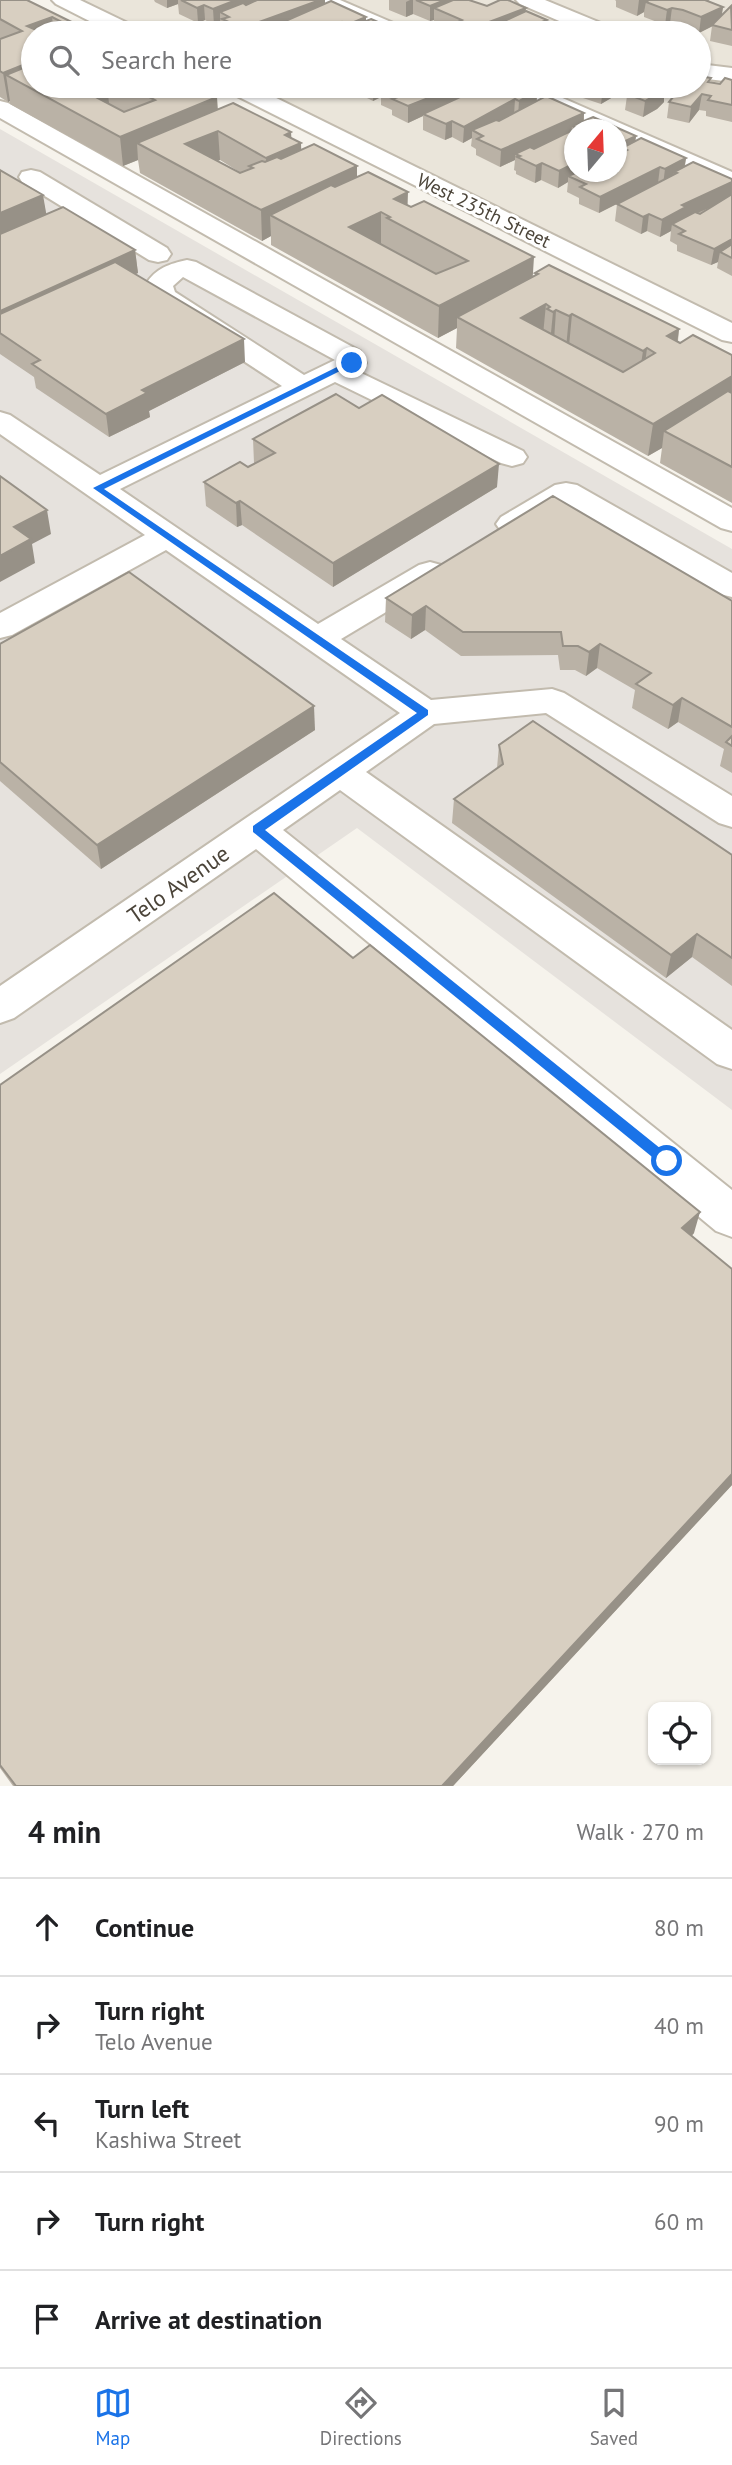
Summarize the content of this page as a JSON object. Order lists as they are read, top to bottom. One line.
{"streets":{"street":["West 235th Street","Telo Avenue"]},"north":"top","page":{"search":"Search here","heading":["4 min","Walk · 270 m"],"list":[["Continue","80 m"],["Turn right","Telo Avenue","40 m"],["Turn left","Kashiwa Street","90 m"],["Turn right","60 m"],"Arrive at destination"],"nav":["Map","Directions","Saved"]}}
